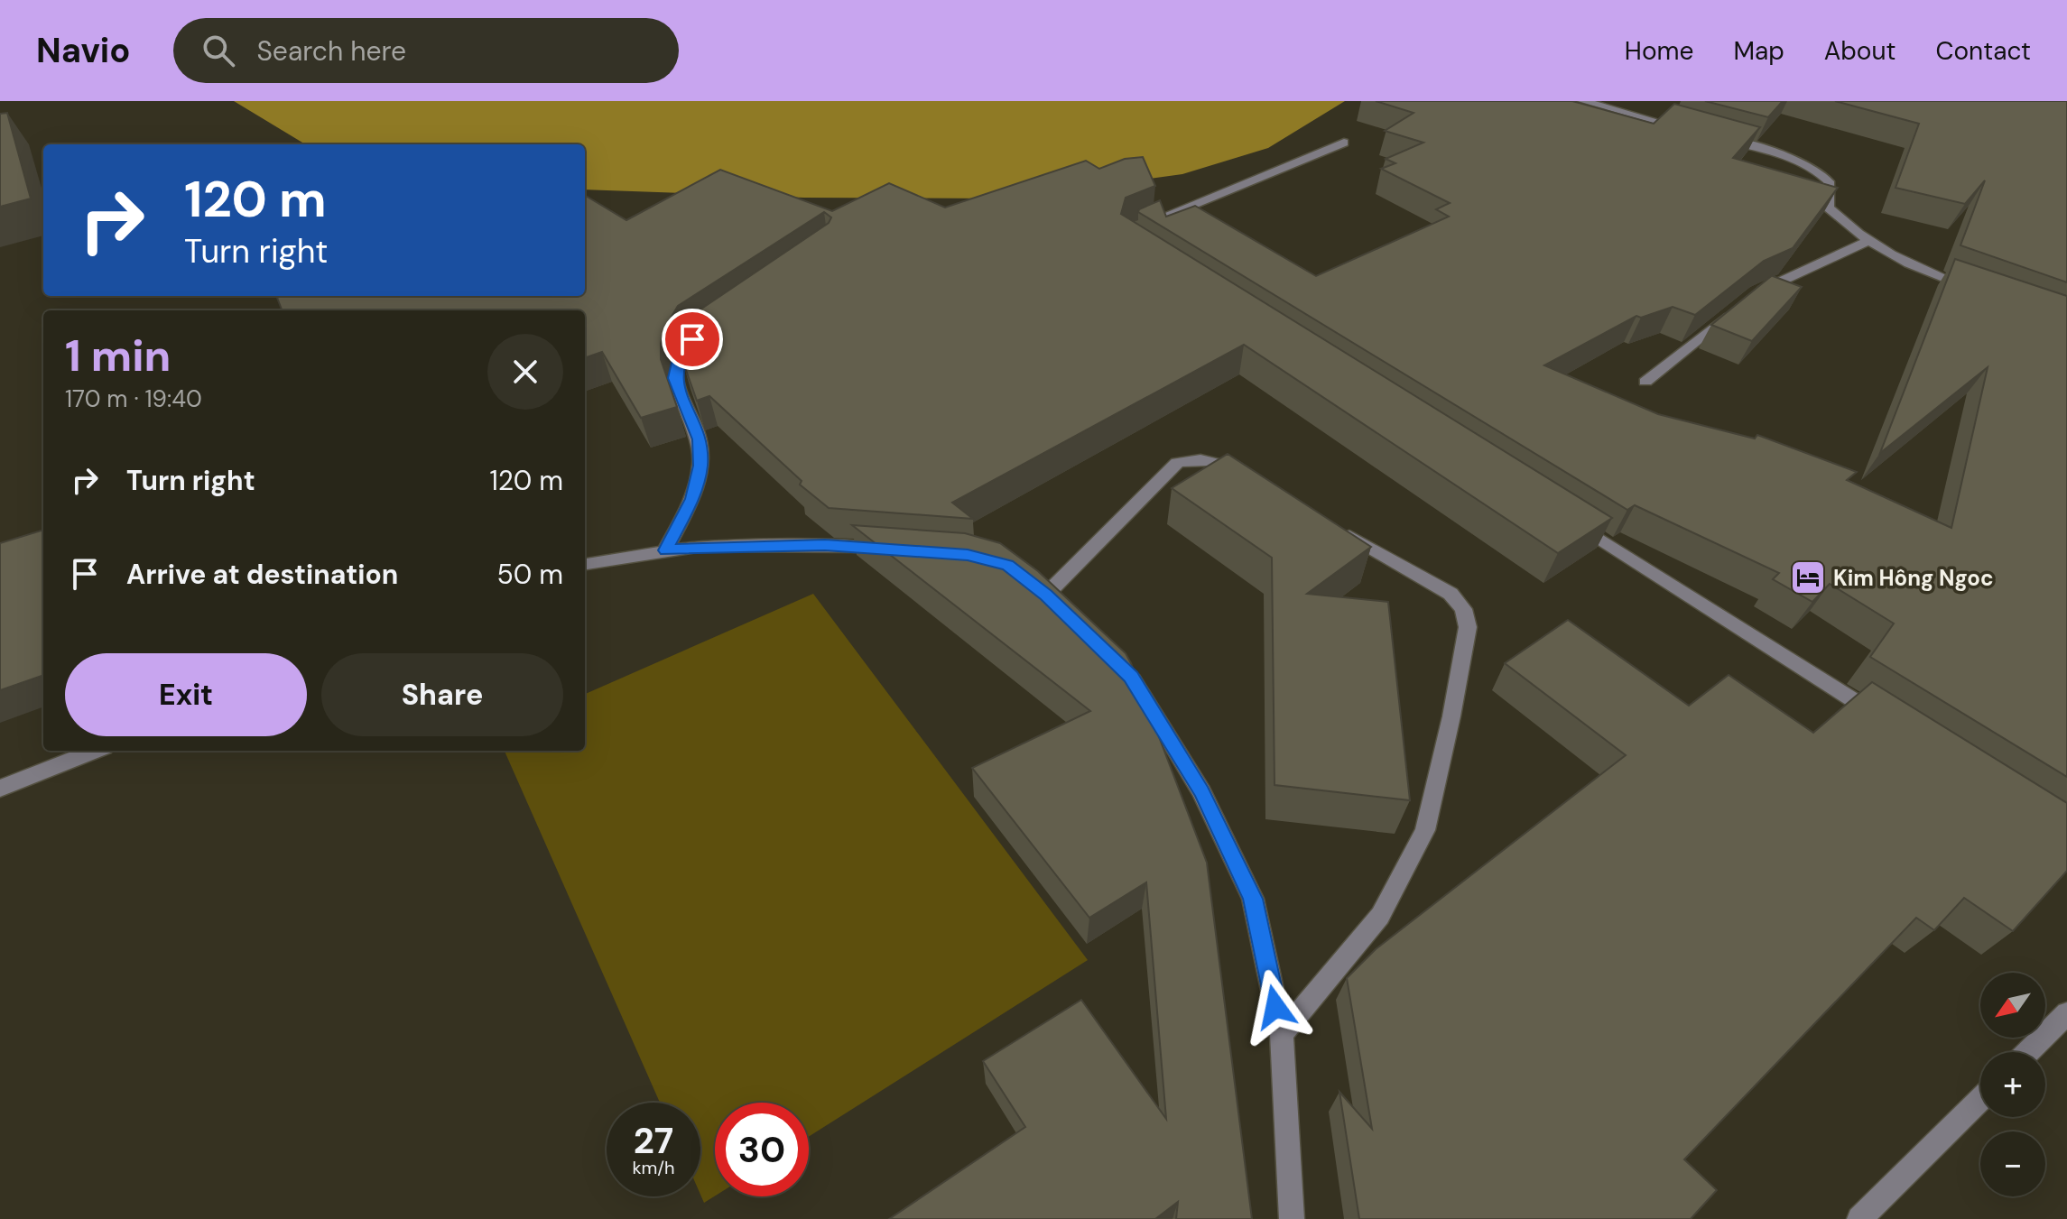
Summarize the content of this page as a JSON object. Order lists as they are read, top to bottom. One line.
{"places":{"hotel":["Kim Hông Ngoc"]},"north":"bottom left","page":{"header":"Navio","search":"Search here","nav":["Home","Map","About","Contact"],"turn":["120 m","Turn right"],"heading":["1 min","170 m · 19:40"],"list":[{"name":"Turn right","value":"120 m"},{"name":"Arrive at destination","value":"50 m"}],"buttons":["Exit","Share"],"map_buttons":["+","−"],"speed":"27 km/h","limit":"30"}}
